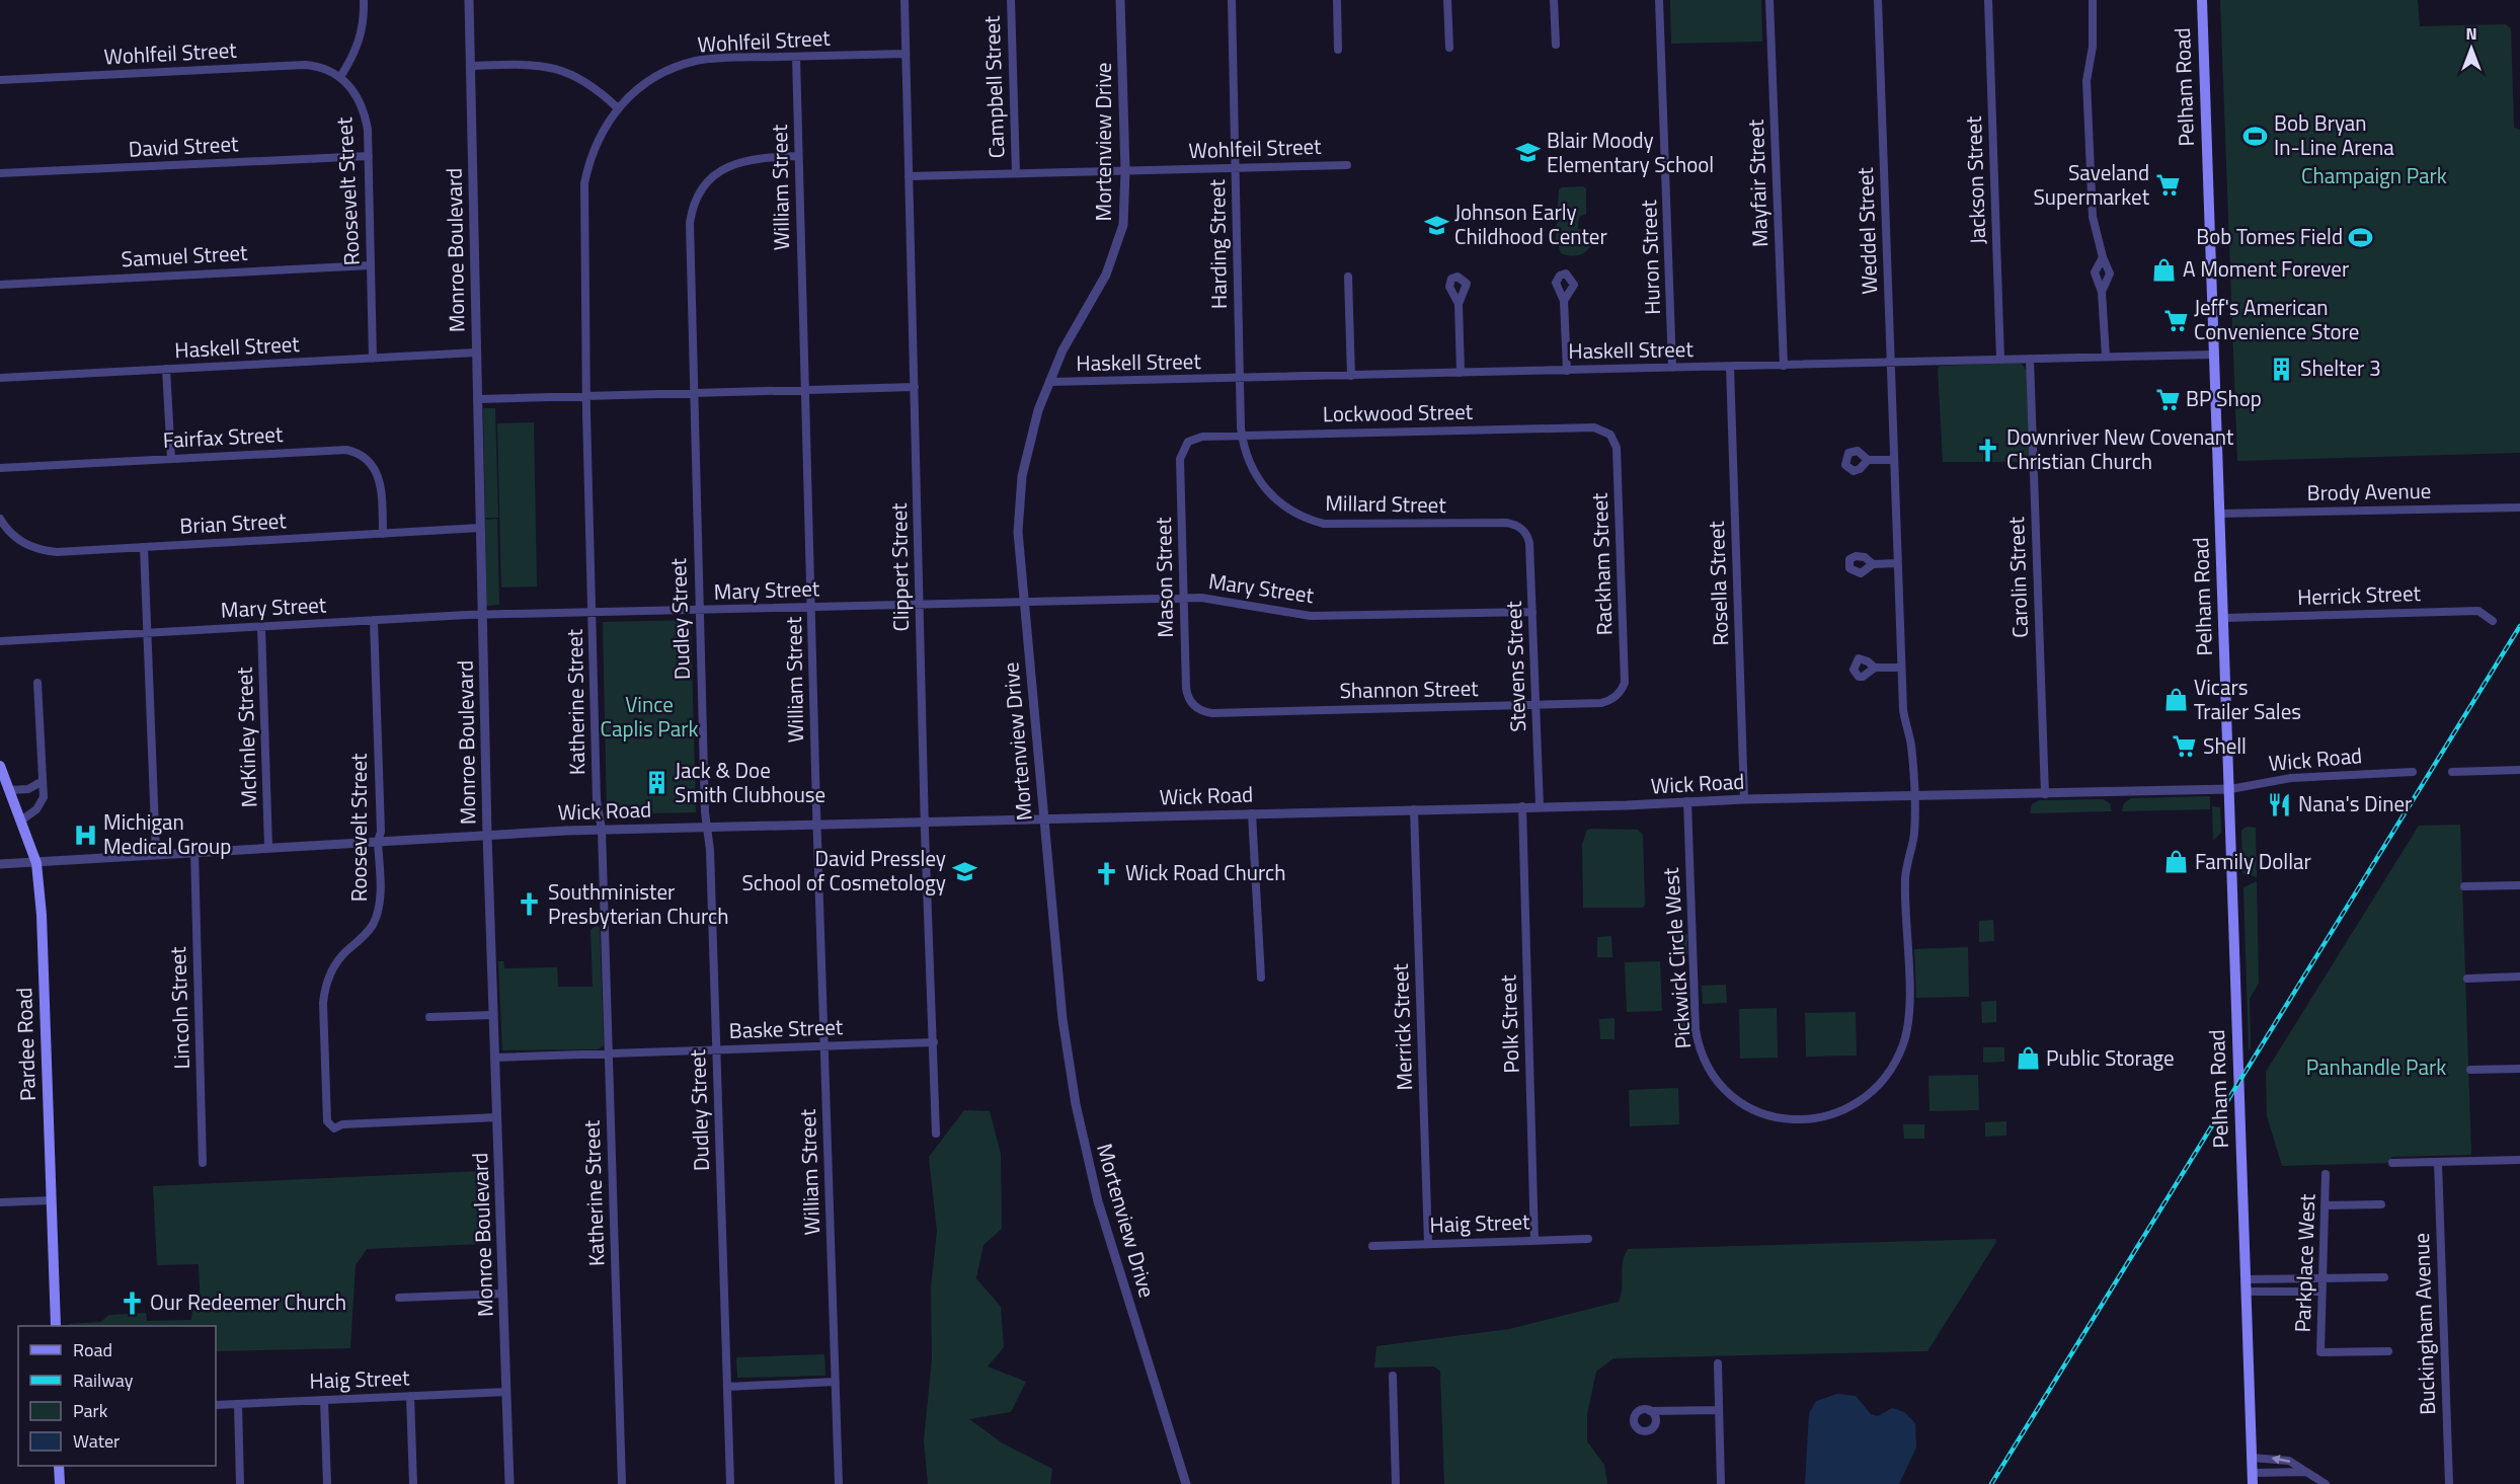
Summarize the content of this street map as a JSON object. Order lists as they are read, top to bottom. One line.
{"streets":{"main road":["Pelham Road","Pardee Road"],"street":["Wohlfeil Street","Campbell Street","Mortenview Drive","David Street","Jackson Street","Mayfair Street","William Street","Roosevelt Street","Weddel Street","Harding Street","Monroe Boulevard","Samuel Street","Huron Street","Haskell Street","Lockwood Street","Fairfax Street","Brody Avenue","Millard Street","Brian Street","Rackham Street","Clippert Street","Mason Street","Carolin Street","Rosella Street","Mary Street","Herrick Street","Dudley Street","Stevens Street","Shannon Street","Katherine Street","McKinley Street","Wick Road","Pickwick Circle West","Lincoln Street","Polk Street","Merrick Street","Baske Street","Haig Street","Parkplace West","Buckingham Avenue"]},"crossings":[["Wohlfeil Street","Campbell Street"],["Wohlfeil Street","Mortenview Drive"],["Wohlfeil Street","William Street"],["Wohlfeil Street","Roosevelt Street"],["Wohlfeil Street","Harding Street"],["Wohlfeil Street","Clippert Street"],["Wohlfeil Street","Katherine Street"],["Pelham Road","Haskell Street"],["Pelham Road","Brody Avenue"],["Pelham Road","Herrick Street"],["Pelham Road","Wick Road"],["Mortenview Drive","Haskell Street"],["Mortenview Drive","Mary Street"],["Mortenview Drive","Wick Road"],["David Street","Roosevelt Street"],["Jackson Street","Haskell Street"],["Mayfair Street","Haskell Street"],["William Street","Mary Street"],["William Street","Dudley Street"],["William Street","Wick Road"],["William Street","Baske Street"],["Roosevelt Street","Monroe Boulevard"],["Roosevelt Street","Samuel Street"],["Roosevelt Street","Haskell Street"],["Roosevelt Street","Mary Street"],["Roosevelt Street","Wick Road"],["Weddel Street","Haskell Street"],["Weddel Street","Wick Road"],["Weddel Street","Pickwick Circle West"],["Harding Street","Haskell Street"],["Harding Street","Millard Street"],["Monroe Boulevard","Haskell Street"],["Monroe Boulevard","Brian Street"],["Monroe Boulevard","Mary Street"],["Monroe Boulevard","Wick Road"],["Monroe Boulevard","Baske Street"],["Monroe Boulevard","Haig Street"],["Huron Street","Haskell Street"],["Haskell Street","Millard Street"],["Haskell Street","Carolin Street"],["Haskell Street","Rosella Street"],["Lockwood Street","Millard Street"],["Lockwood Street","Rackham Street"],["Lockwood Street","Mason Street"],["Fairfax Street","Brian Street"],["Millard Street","Stevens Street"],["Rackham Street","Shannon Street"],["Clippert Street","Mary Street"],["Clippert Street","Wick Road"],["Clippert Street","Baske Street"],["Mason Street","Mary Street"],["Mason Street","Shannon Street"],["Carolin Street","Wick Road"],["Rosella Street","Wick Road"],["Mary Street","Dudley Street"],["Mary Street","Stevens Street"],["Mary Street","Katherine Street"],["Mary Street","McKinley Street"],["Dudley Street","Wick Road"],["Dudley Street","Baske Street"],["Stevens Street","Shannon Street"],["Stevens Street","Wick Road"],["Katherine Street","Wick Road"],["Katherine Street","Baske Street"],["McKinley Street","Wick Road"],["Wick Road","Pickwick Circle West"],["Wick Road","Lincoln Street"],["Wick Road","Polk Street"],["Wick Road","Merrick Street"],["Wick Road","Pardee Road"],["Polk Street","Haig Street"],["Merrick Street","Haig Street"]],"parks":["Champaign Park","Vince Caplis Park","Panhandle Park"],"places":{"sports":["Bob Bryan In-Line Arena","Bob Tomes Field"],"school or university":["Blair Moody Elementary School","Johnson Early Childhood Center","David Pressley School of Cosmetology"],"supermarket":["Saveland Supermarket","Jeff's American Convenience Store","BP Shop","Shell"],"shop":["A Moment Forever","Vicars Trailer Sales","Family Dollar","Public Storage"],"building":["Shelter 3","Jack & Doe Smith Clubhouse"],"church":["Downriver New Covenant Christian Church","Wick Road Church","Southminister Presbyterian Church","Our Redeemer Church"],"restaurant":["Nana's Diner"],"hospital":["Michigan Medical Group"]},"legend":["Road","Railway","Park","Water"],"north":"top"}
